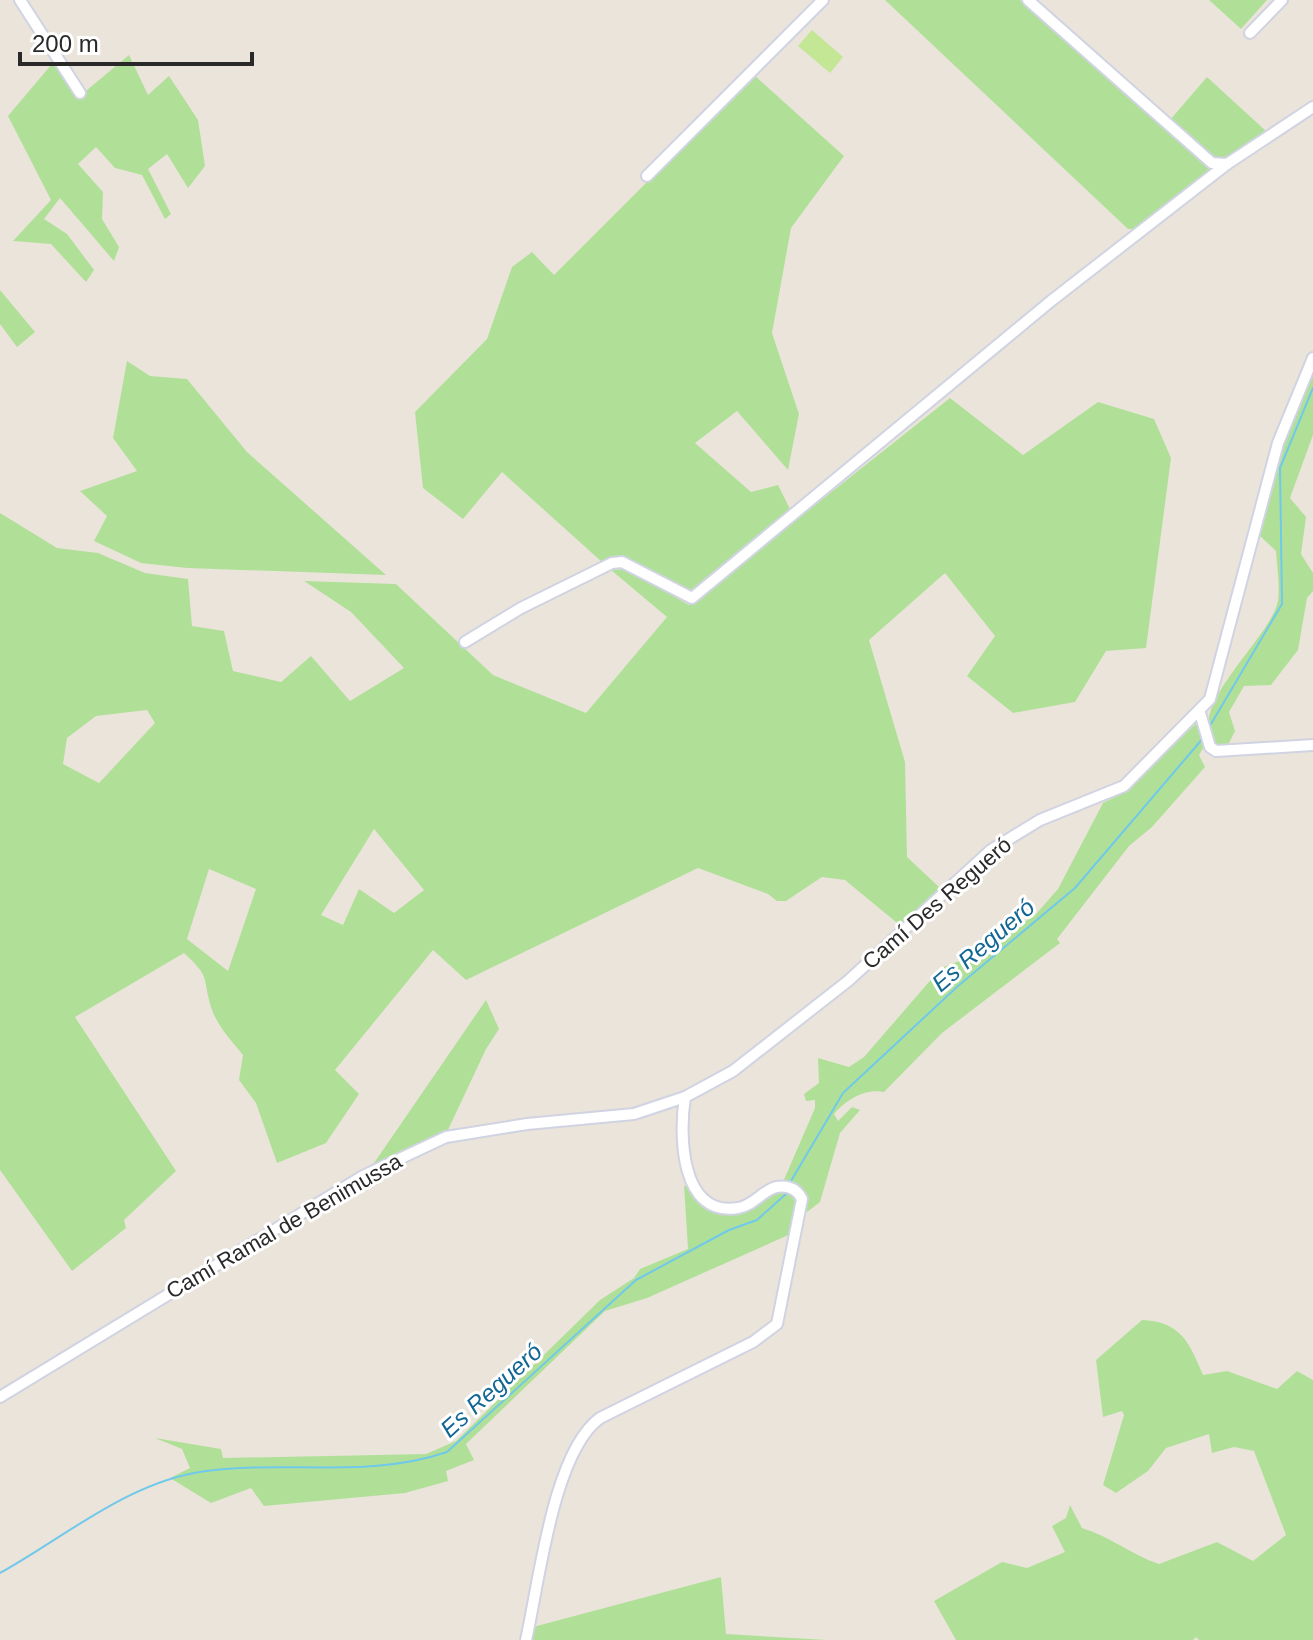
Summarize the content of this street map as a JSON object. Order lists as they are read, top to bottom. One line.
{"streets":{"street":["Camí Des Regueró","Camí Ramal de Benimussa"]},"crossings":[["Camí Des Regueró","Camí Ramal de Benimussa"]],"water":["Es Regueró"],"scale_bar":"200 m"}
